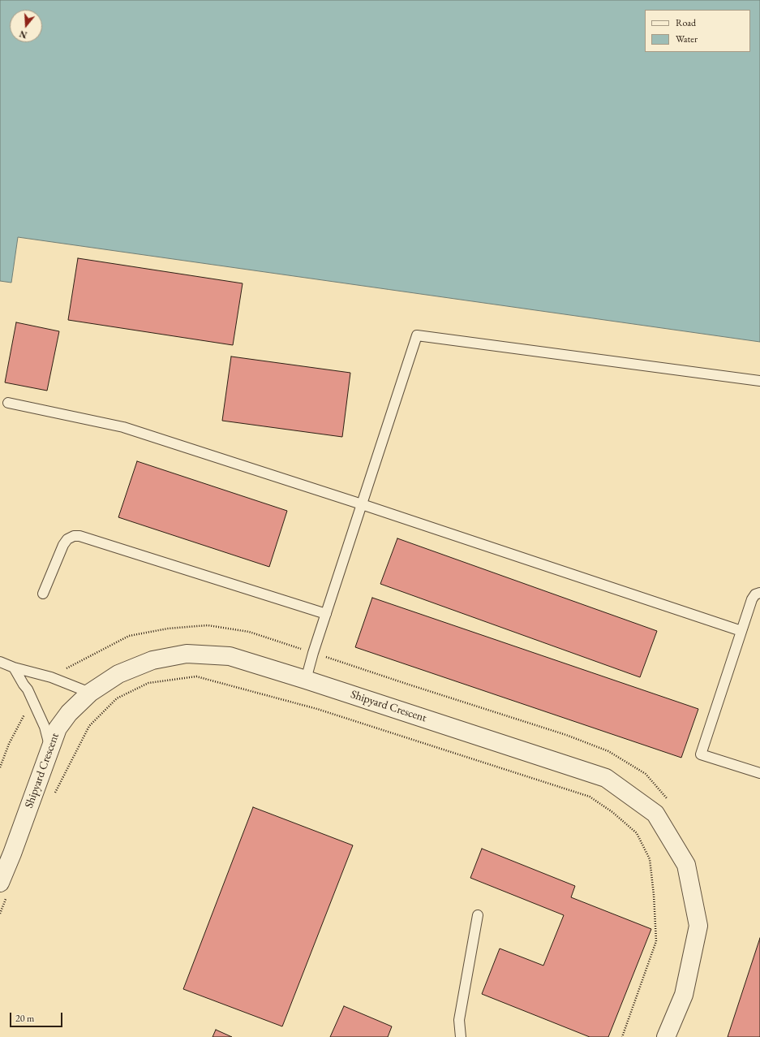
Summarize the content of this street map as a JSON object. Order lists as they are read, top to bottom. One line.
{"streets":{"street":["Shipyard Crescent"]},"legend":["Road","Water"],"scale_bar":"20 m","north":"bottom"}
